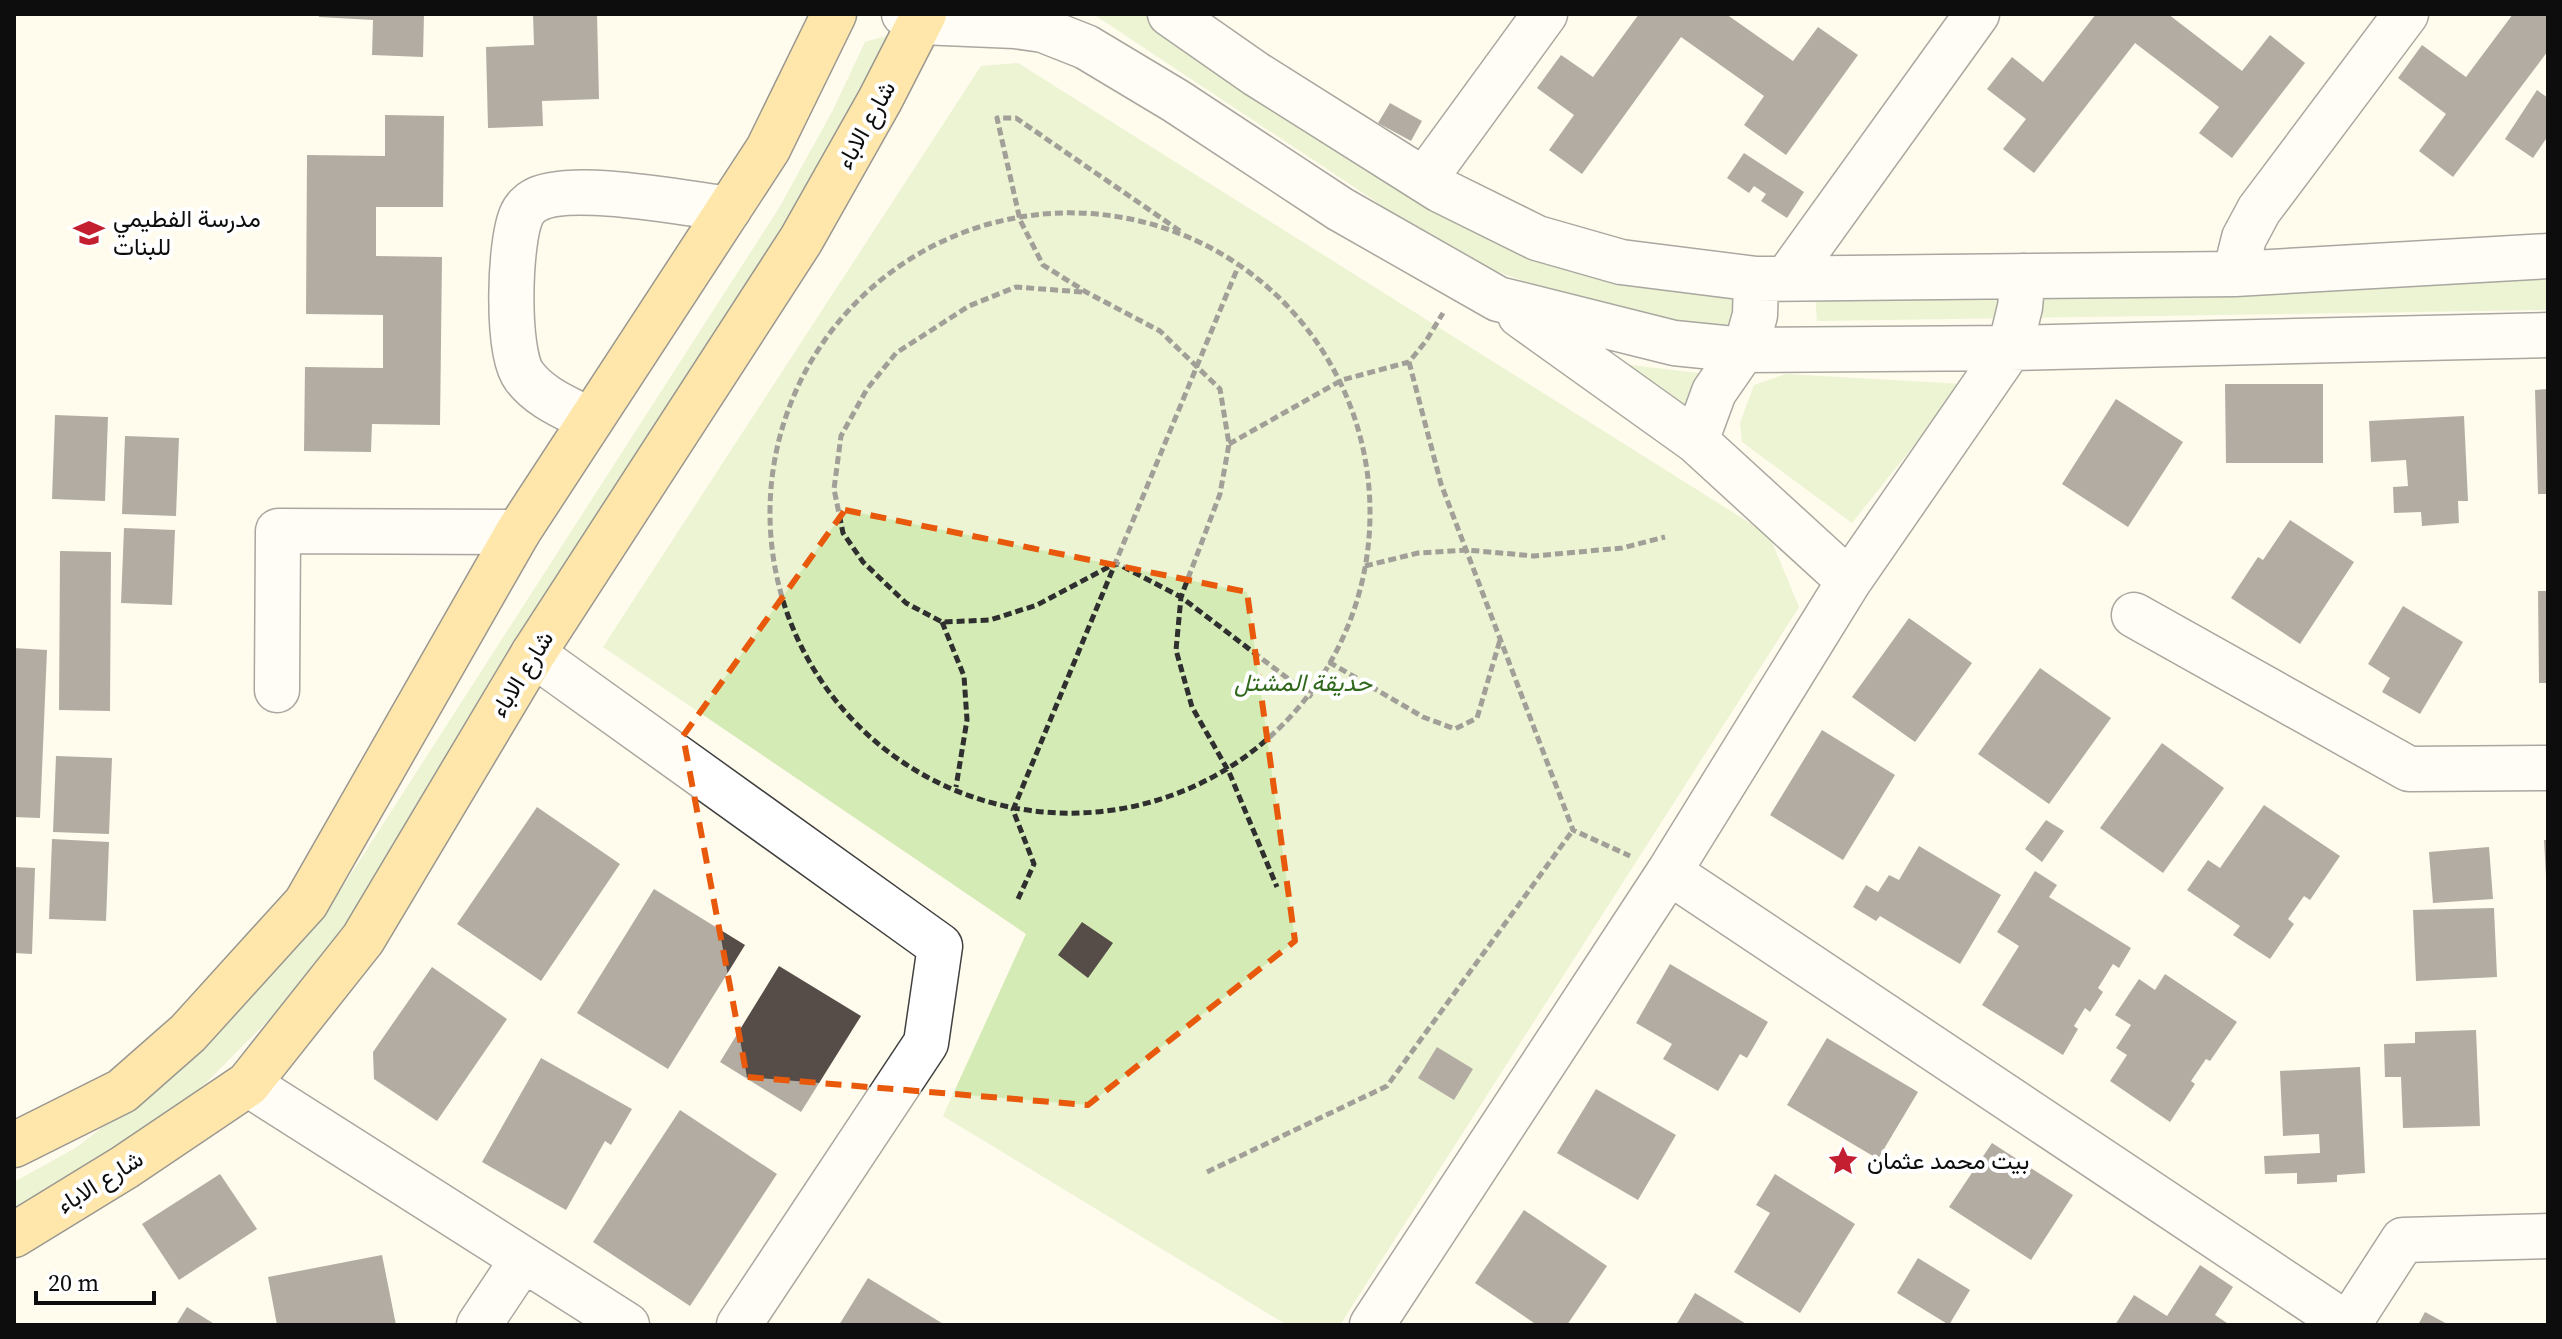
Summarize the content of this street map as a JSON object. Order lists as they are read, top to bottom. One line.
{"streets":{"main road":["شارع الاباء"]},"parks":["حديقة المشتل"],"places":{"school or university":["مدرسة الفطيمي للبنات"],"place":["بيت محمد عثمان"]},"scale_bar":"20 m"}
